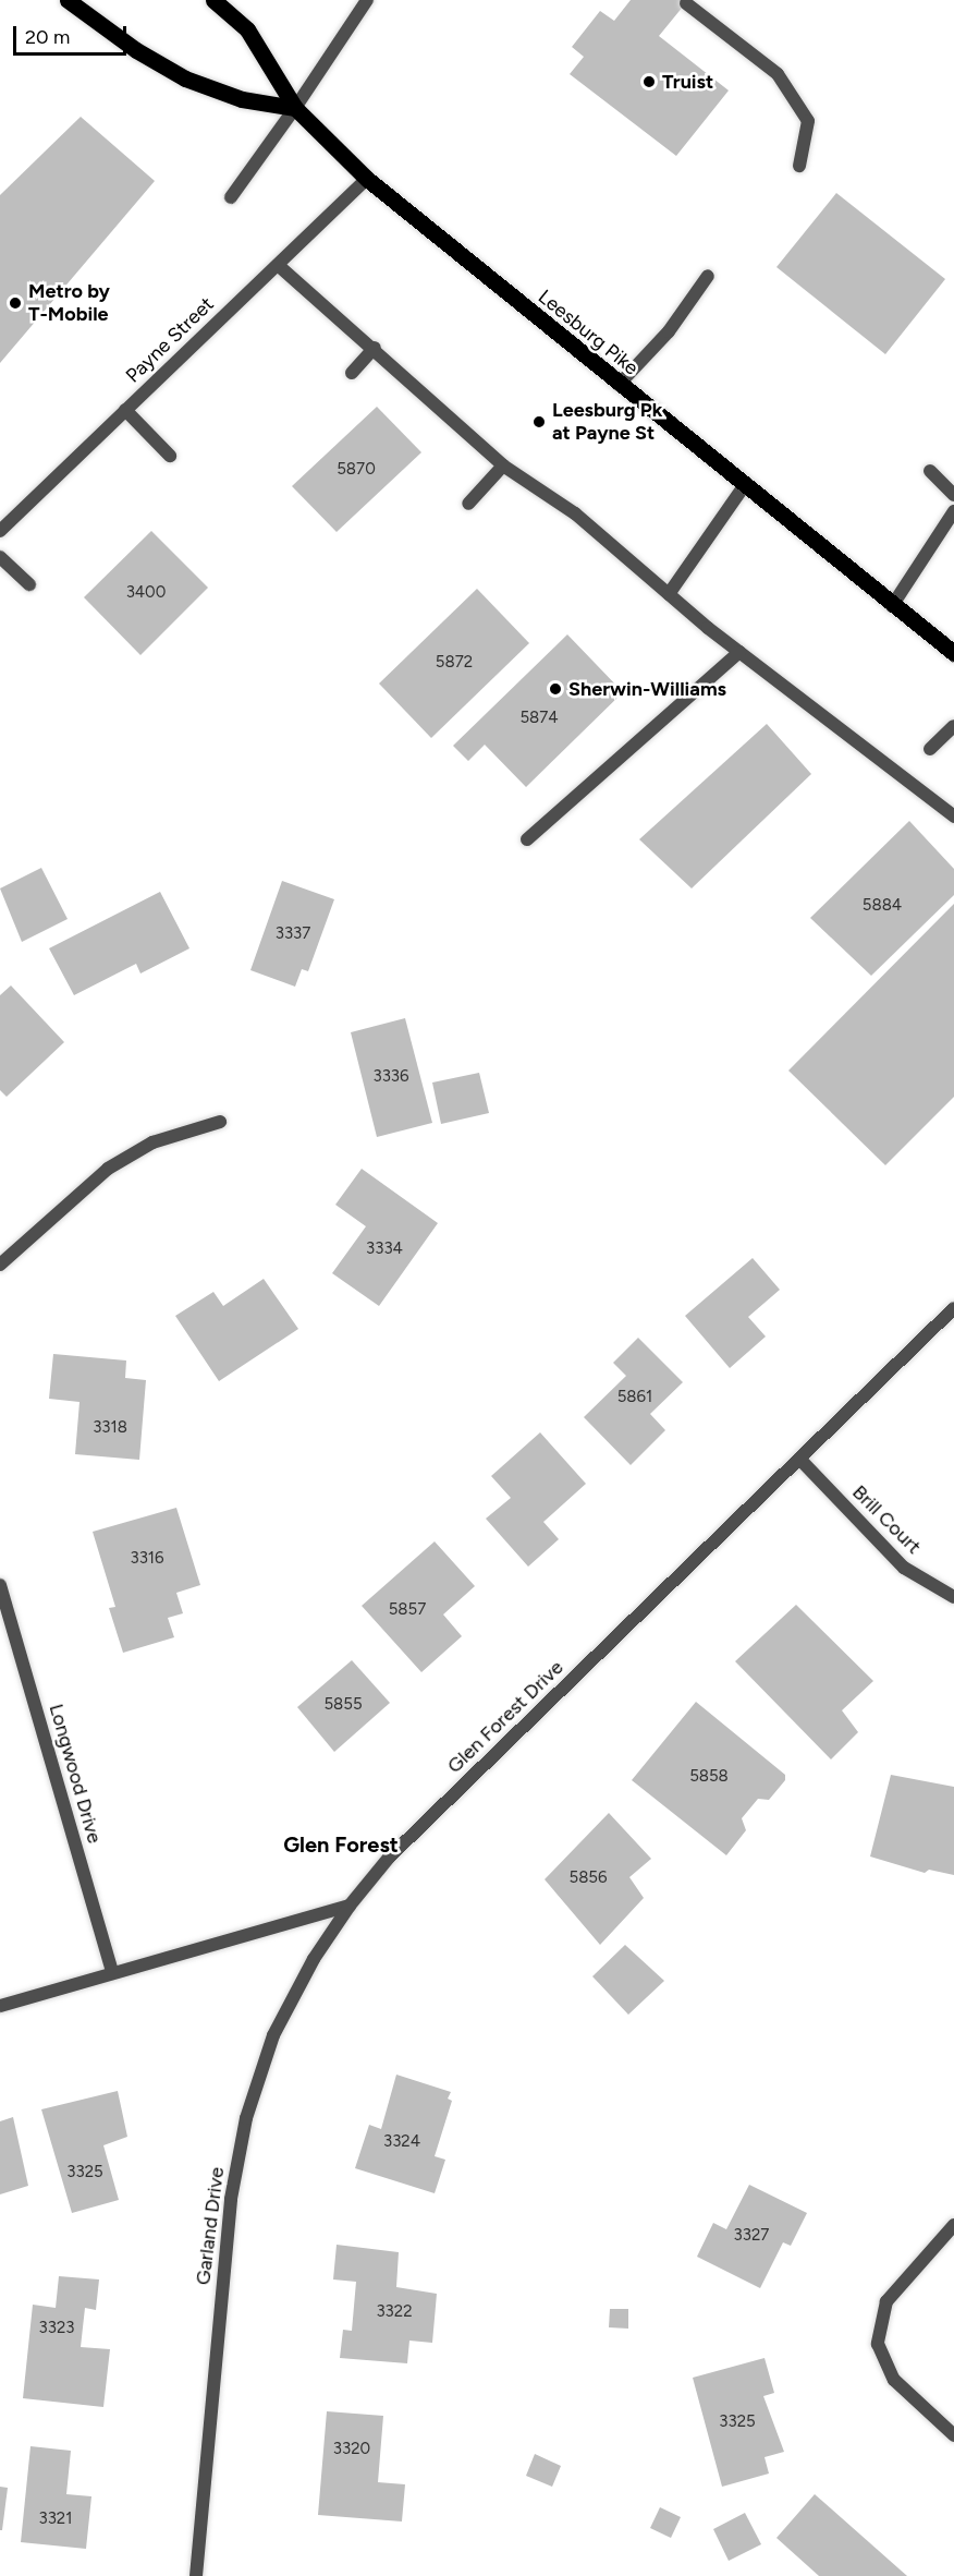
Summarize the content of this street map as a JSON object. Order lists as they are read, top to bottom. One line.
{"streets":{"main road":["Leesburg Pike"],"street":["Payne Street","Brill Court","Glen Forest Drive","Longwood Drive","Garland Drive"]},"crossings":[["Leesburg Pike","Payne Street"],["Brill Court","Glen Forest Drive"],["Glen Forest Drive","Garland Drive"]],"districts":["Glen Forest"],"places":["Truist","Metro by T-Mobile","Leesburg Pk at Payne St","Sherwin-Williams"],"house_numbers":["5870","3400","5872","5874","5884","3337","3336","3334","5861","3318","3316","5857","5855","5858","5856","3324","3325","3327","3322","3323","3325","3320","3321"],"scale_bar":"20 m"}
